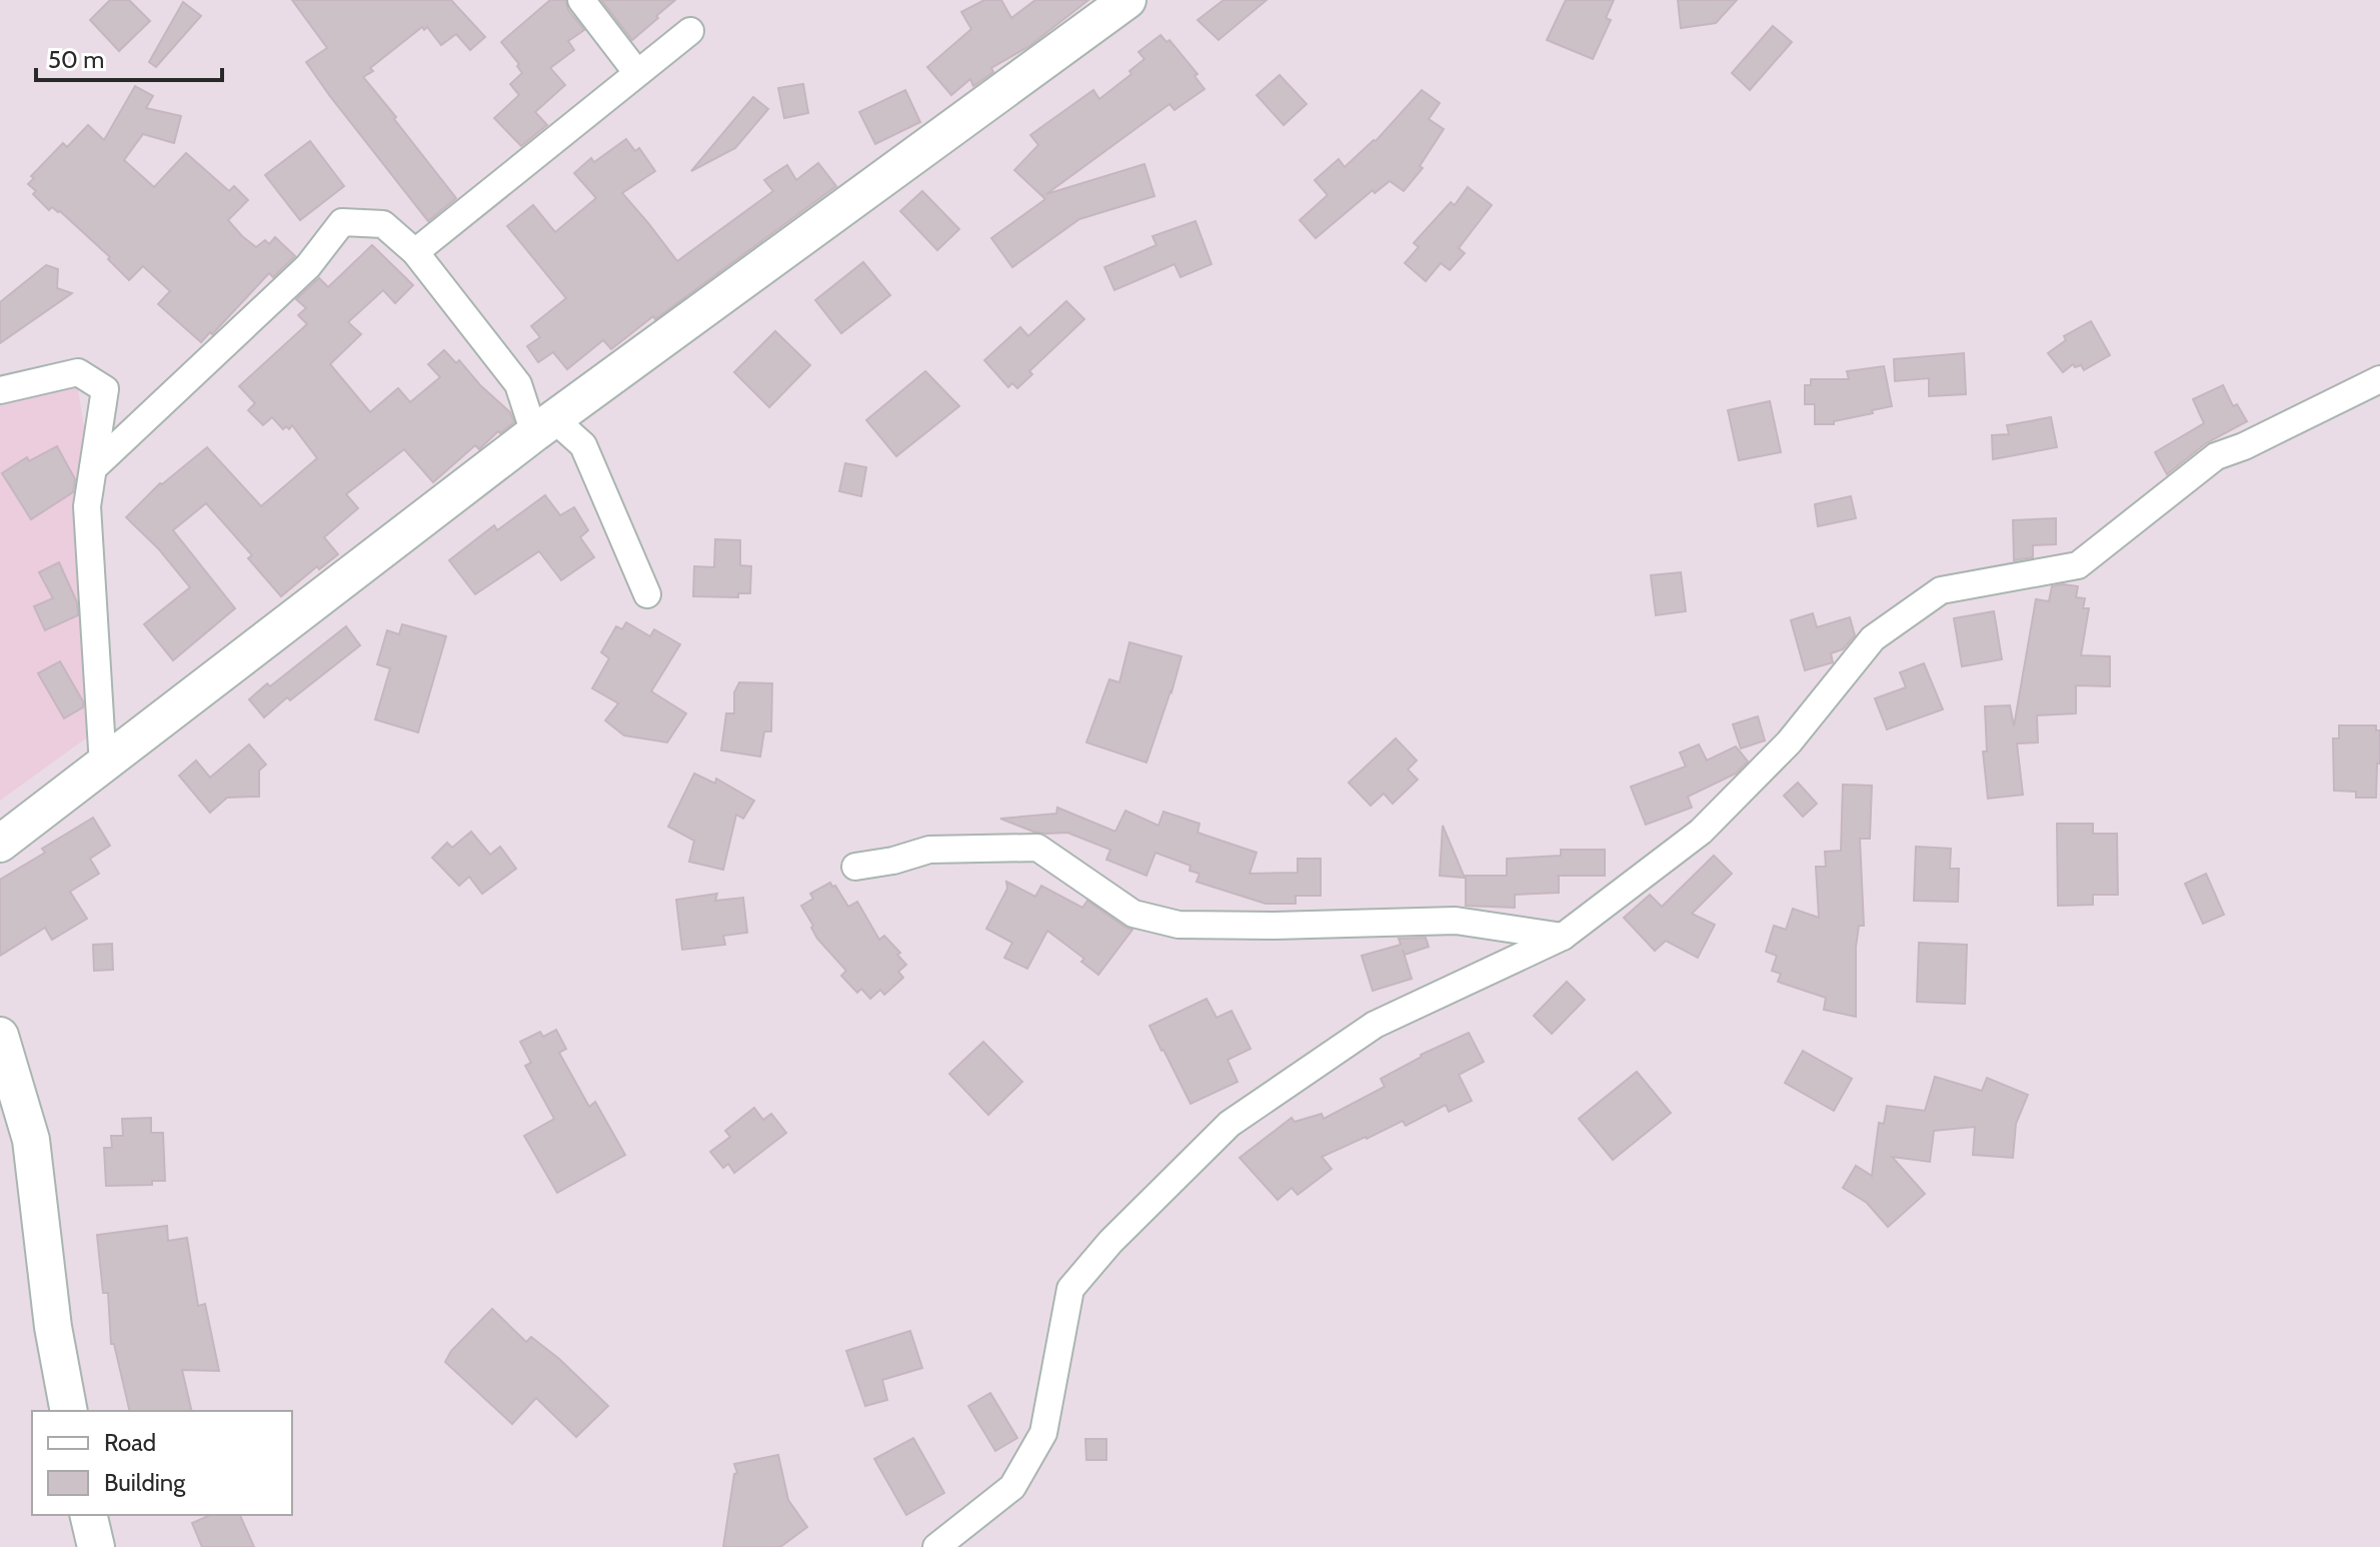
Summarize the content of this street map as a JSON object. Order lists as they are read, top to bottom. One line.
{"legend":["Road","Building"],"scale_bar":"50 m"}
